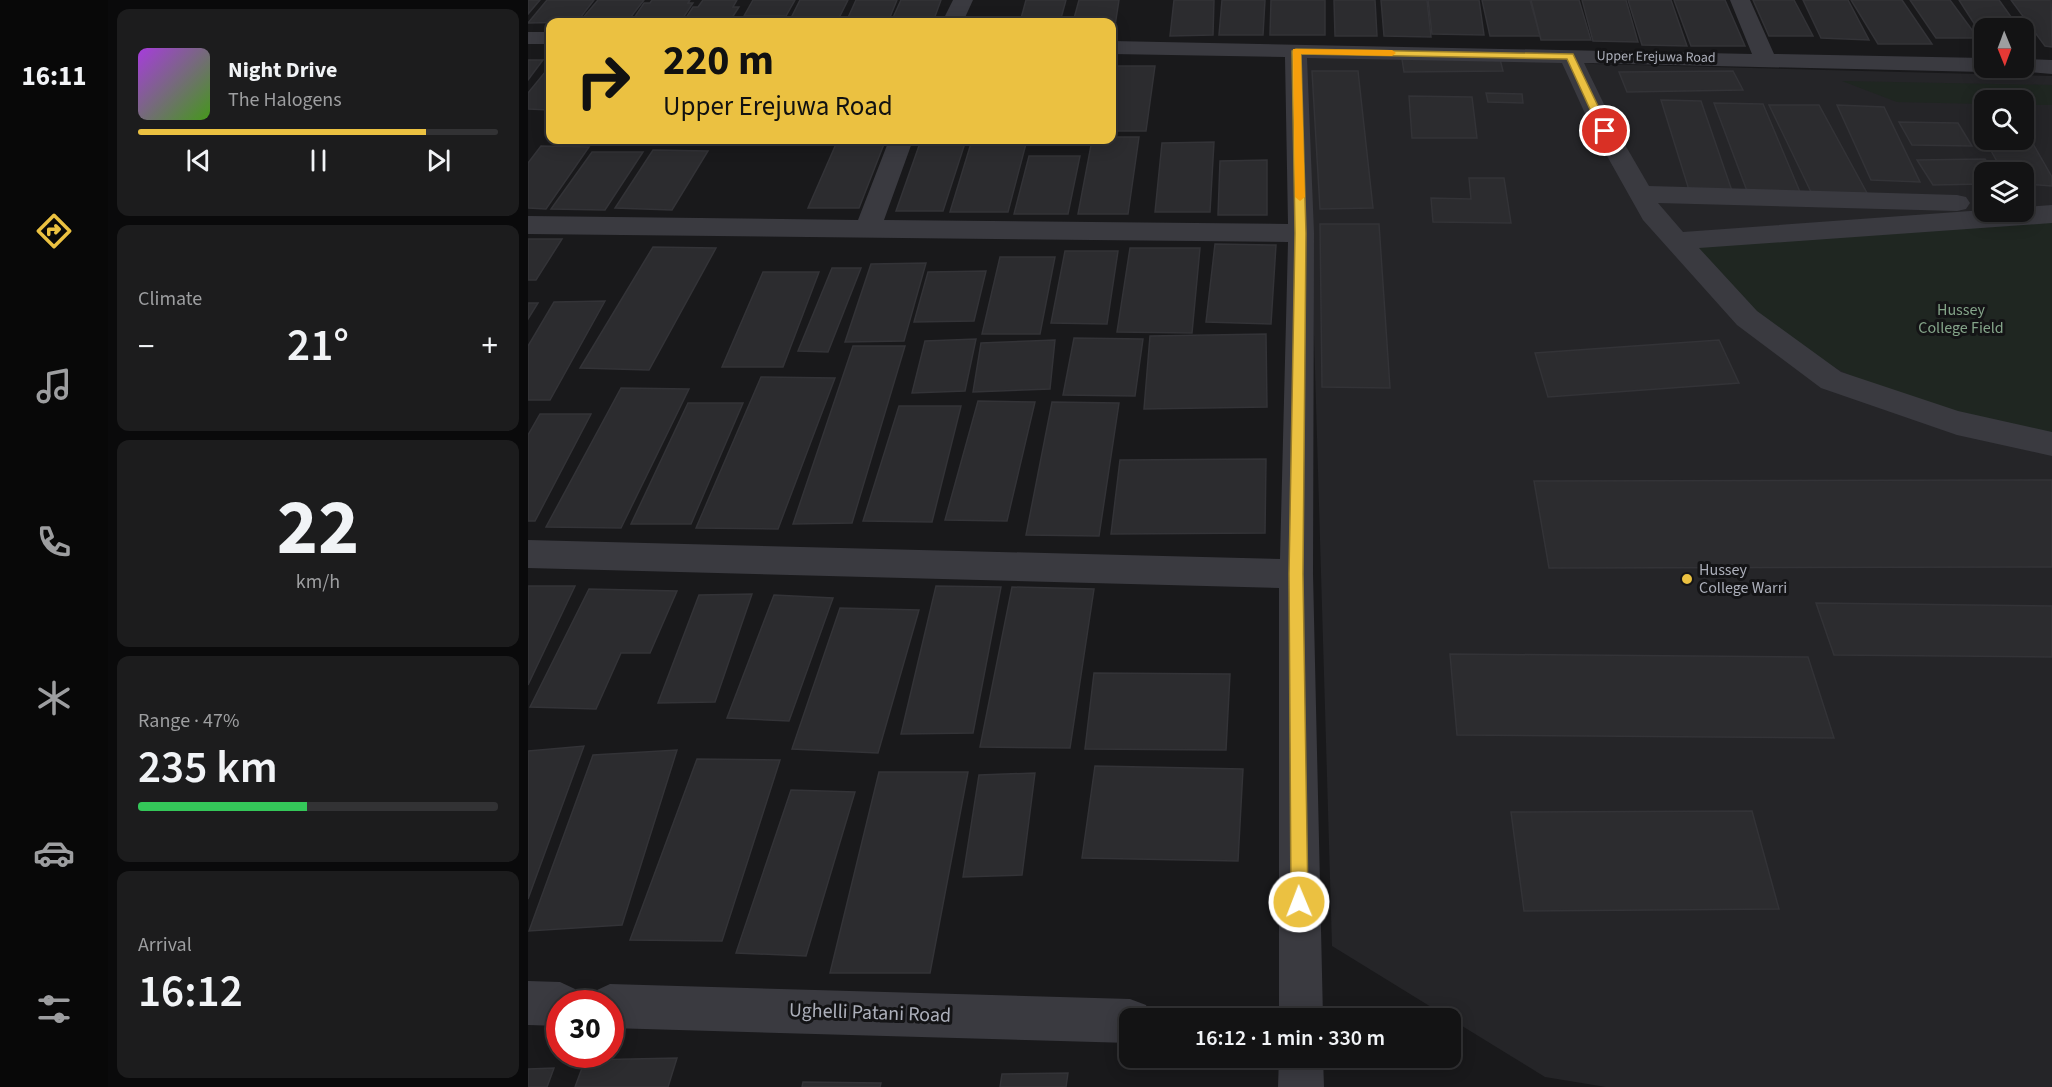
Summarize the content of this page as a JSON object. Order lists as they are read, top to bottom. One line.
{"streets":{"street":["Upper Erejuwa Road","Ughelli Patani Road"]},"parks":["Hussey College Field"],"places":["Hussey College Warri"],"north":"bottom","page":{"tabs":"16:11","turn":["220 m","Upper Erejuwa Road"],"song":["Night Drive","The Halogens"],"tile":["Climate",["22","km/h"],["Range · 47%","235 km"],["Arrival","16:12"]],"heat":["−","21°","+"],"limit":"30","trip":"16:12 · 1 min · 330 m"}}
